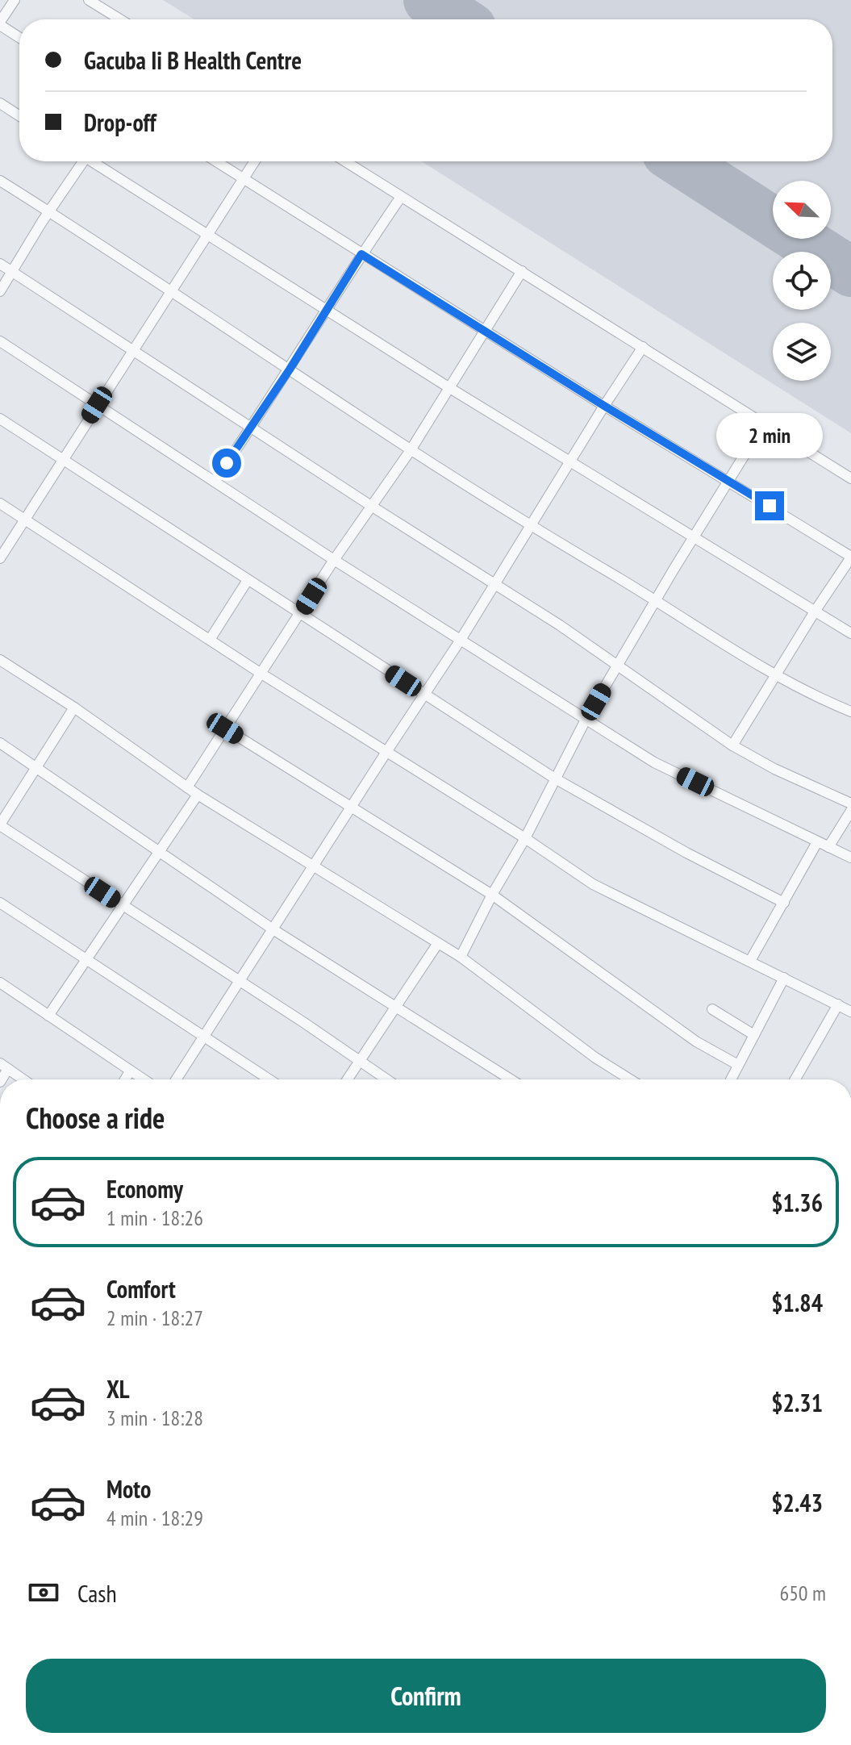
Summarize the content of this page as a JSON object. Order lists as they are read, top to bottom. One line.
{"north":"top left","page":{"banner":["Gacuba Ii B Health Centre","Drop-off"],"bubble":"2 min","heading":"Choose a ride","list":[{"name":"Economy","note":"1 min · 18:26","value":"$1.36"},{"name":"Comfort","note":"2 min · 18:27","value":"$1.84"},{"name":"XL","note":"3 min · 18:28","value":"$2.31"},{"name":"Moto","note":"4 min · 18:29","value":"$2.43"}],"pay":["Cash","650 m"],"buttons":"Confirm"}}
